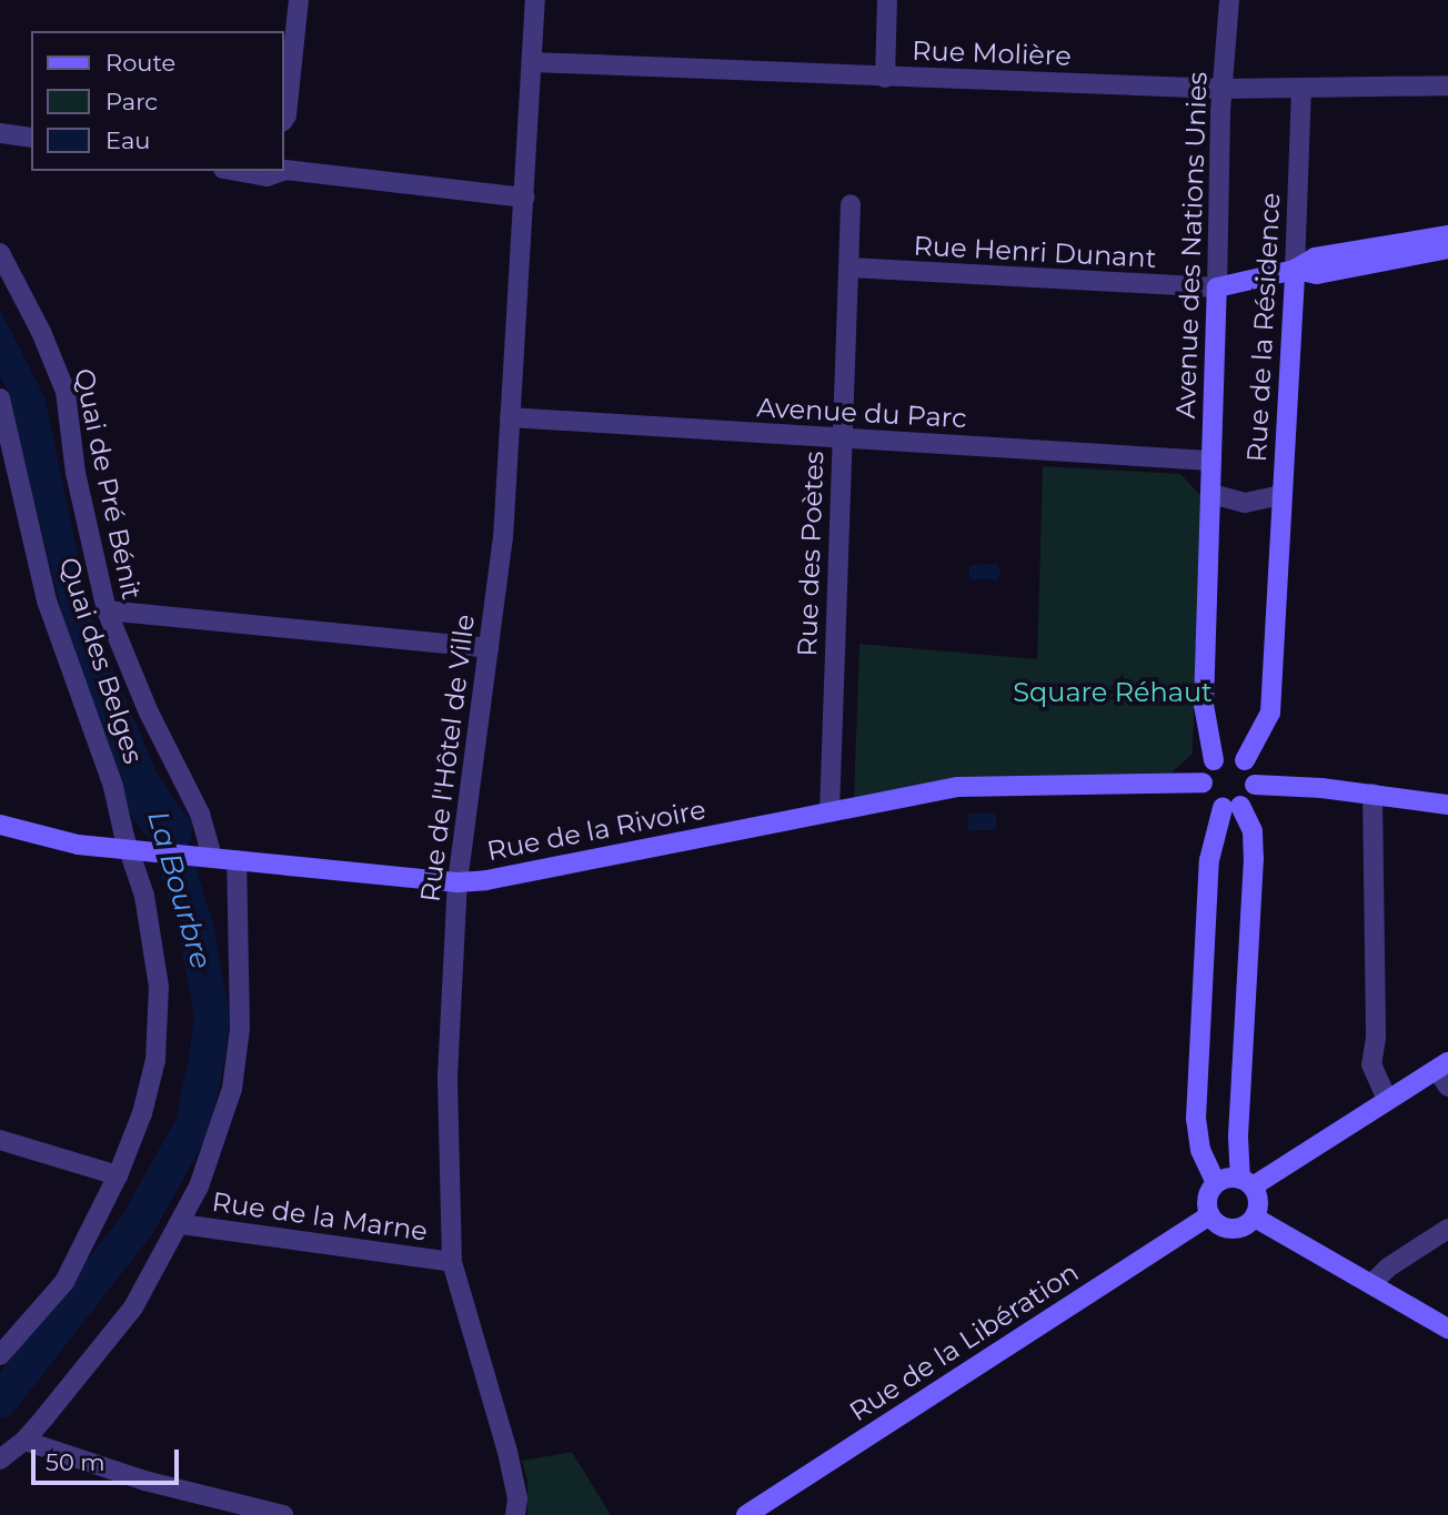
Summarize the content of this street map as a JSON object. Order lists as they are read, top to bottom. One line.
{"streets":{"street":["Rue Molière","Avenue des Nations Unies","Rue Henri Dunant","Rue de la Résidence","Avenue du Parc","Quai de Pré Bénit","Rue des Poètes","Quai des Belges","Rue de l'Hôtel de Ville","Rue de la Rivoire","Rue de la Marne","Rue de la Libération"]},"crossings":[["Rue Molière","Avenue des Nations Unies"],["Rue Molière","Rue de la Résidence"],["Rue Molière","Rue de l'Hôtel de Ville"],["Avenue des Nations Unies","Rue Henri Dunant"],["Avenue des Nations Unies","Rue de la Résidence"],["Avenue des Nations Unies","Avenue du Parc"],["Avenue des Nations Unies","Rue de la Rivoire"],["Rue Henri Dunant","Rue des Poètes"],["Avenue du Parc","Rue des Poètes"],["Avenue du Parc","Rue de l'Hôtel de Ville"],["Quai de Pré Bénit","Rue de la Rivoire"],["Rue des Poètes","Rue de la Rivoire"],["Quai des Belges","Rue de la Rivoire"],["Rue de l'Hôtel de Ville","Rue de la Rivoire"],["Rue de l'Hôtel de Ville","Rue de la Marne"]],"water":["La Bourbre"],"parks":["Square Réhaut"],"legend":["Route","Parc","Eau"],"scale_bar":"50 m"}
